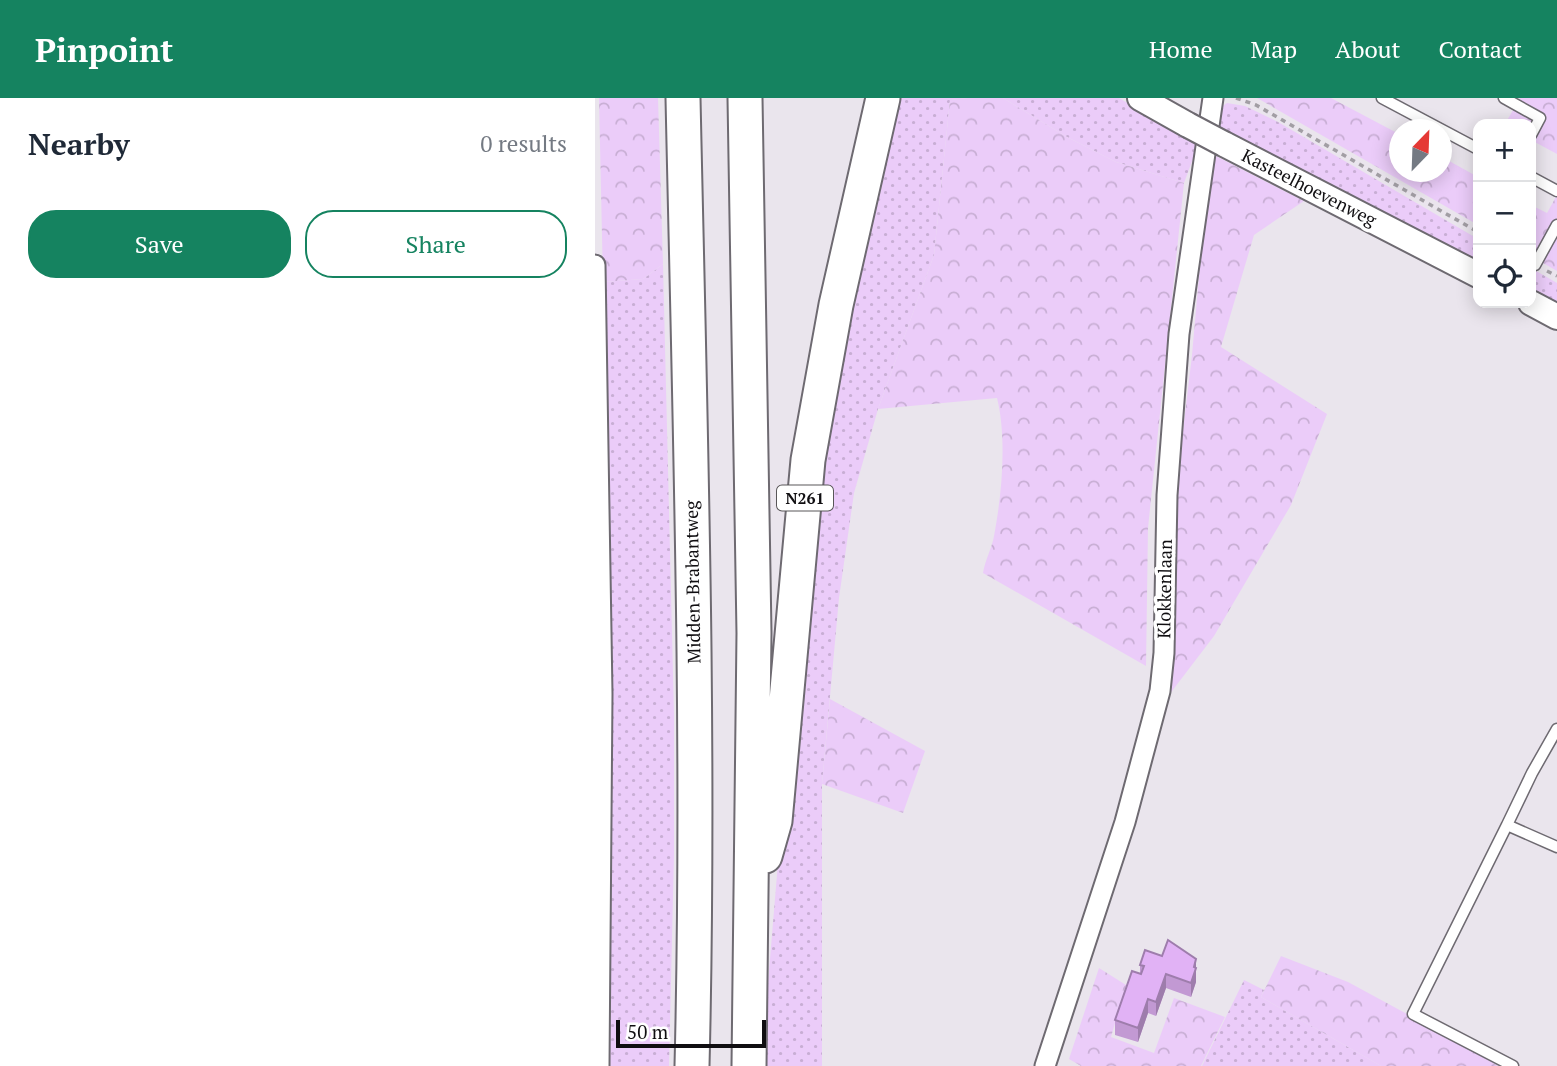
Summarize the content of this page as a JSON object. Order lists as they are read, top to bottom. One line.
{"streets":{"highway":["N261","Midden-Brabantweg"],"street":["Kasteelhoevenweg","Klokkenlaan"]},"scale_bar":"50 m","north":"top right","page":{"header":"Pinpoint","nav":["Home","Map","About","Contact"],"heading":["Nearby","0 results"],"map_buttons":["+","−"],"buttons":["Save","Share"],"scale":"50 m"}}
